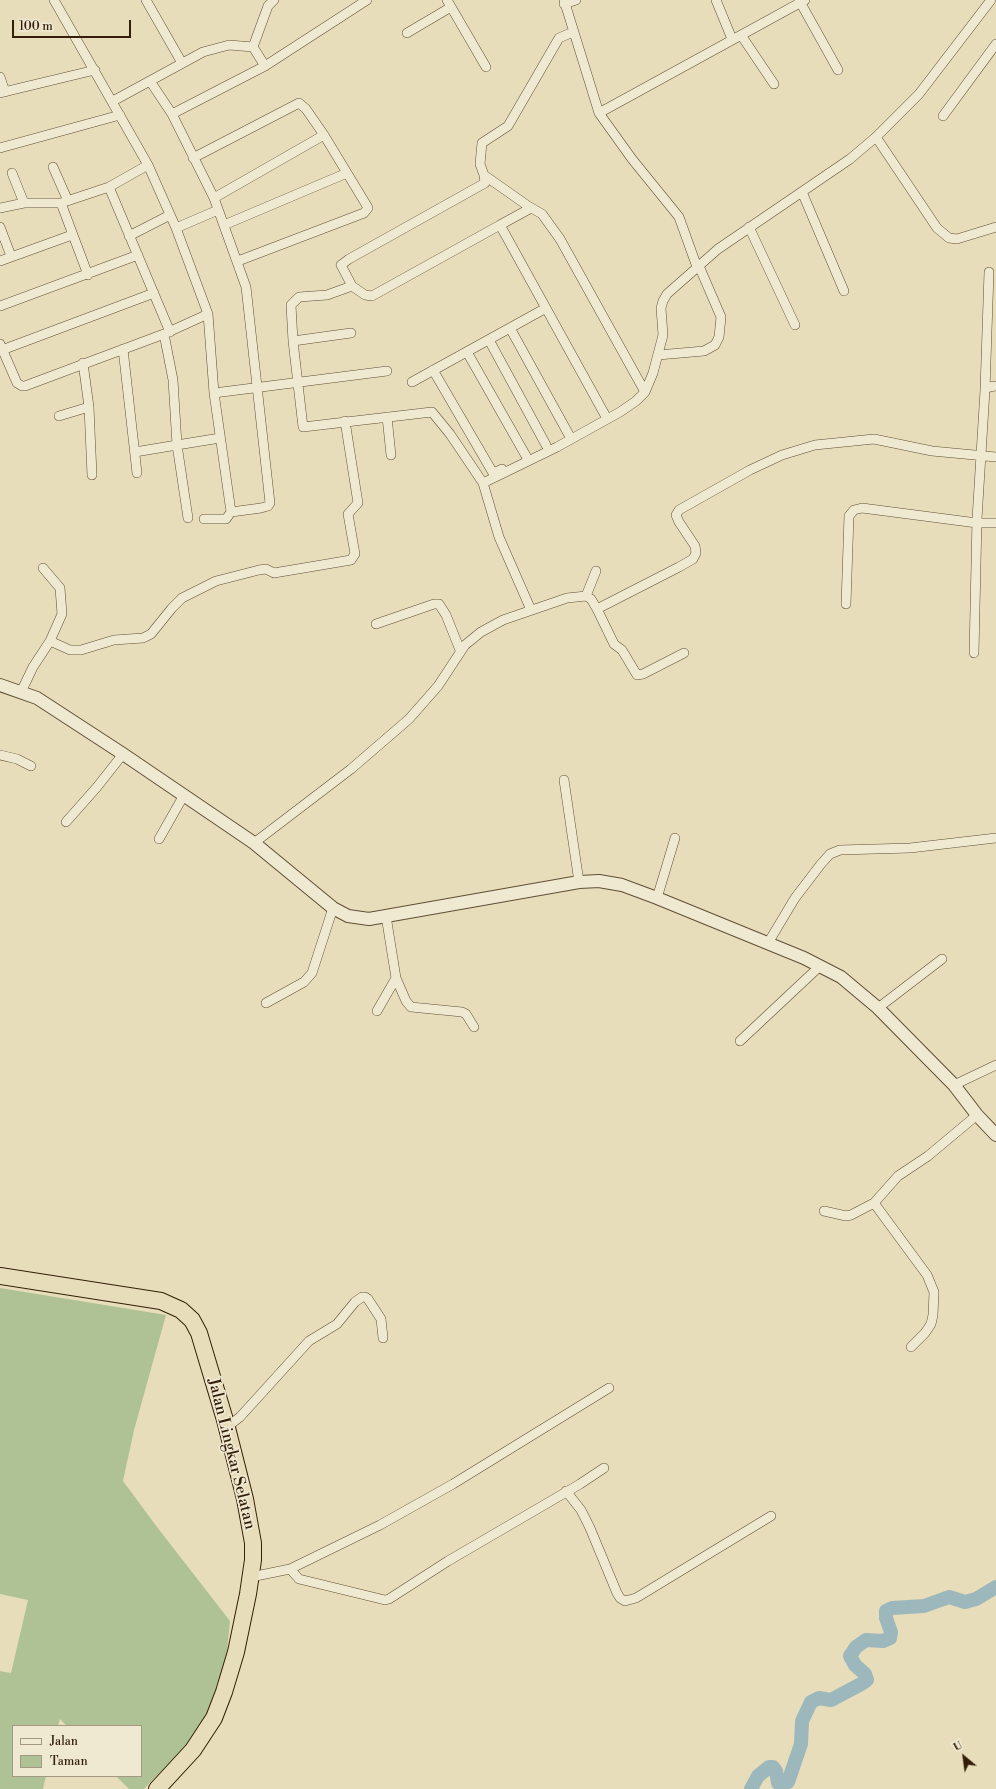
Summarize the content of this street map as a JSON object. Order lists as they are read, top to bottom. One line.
{"streets":{"highway":["Jalan Lingkar Selatan"]},"legend":["Jalan","Taman"],"scale_bar":"100 m","north":"top left"}
